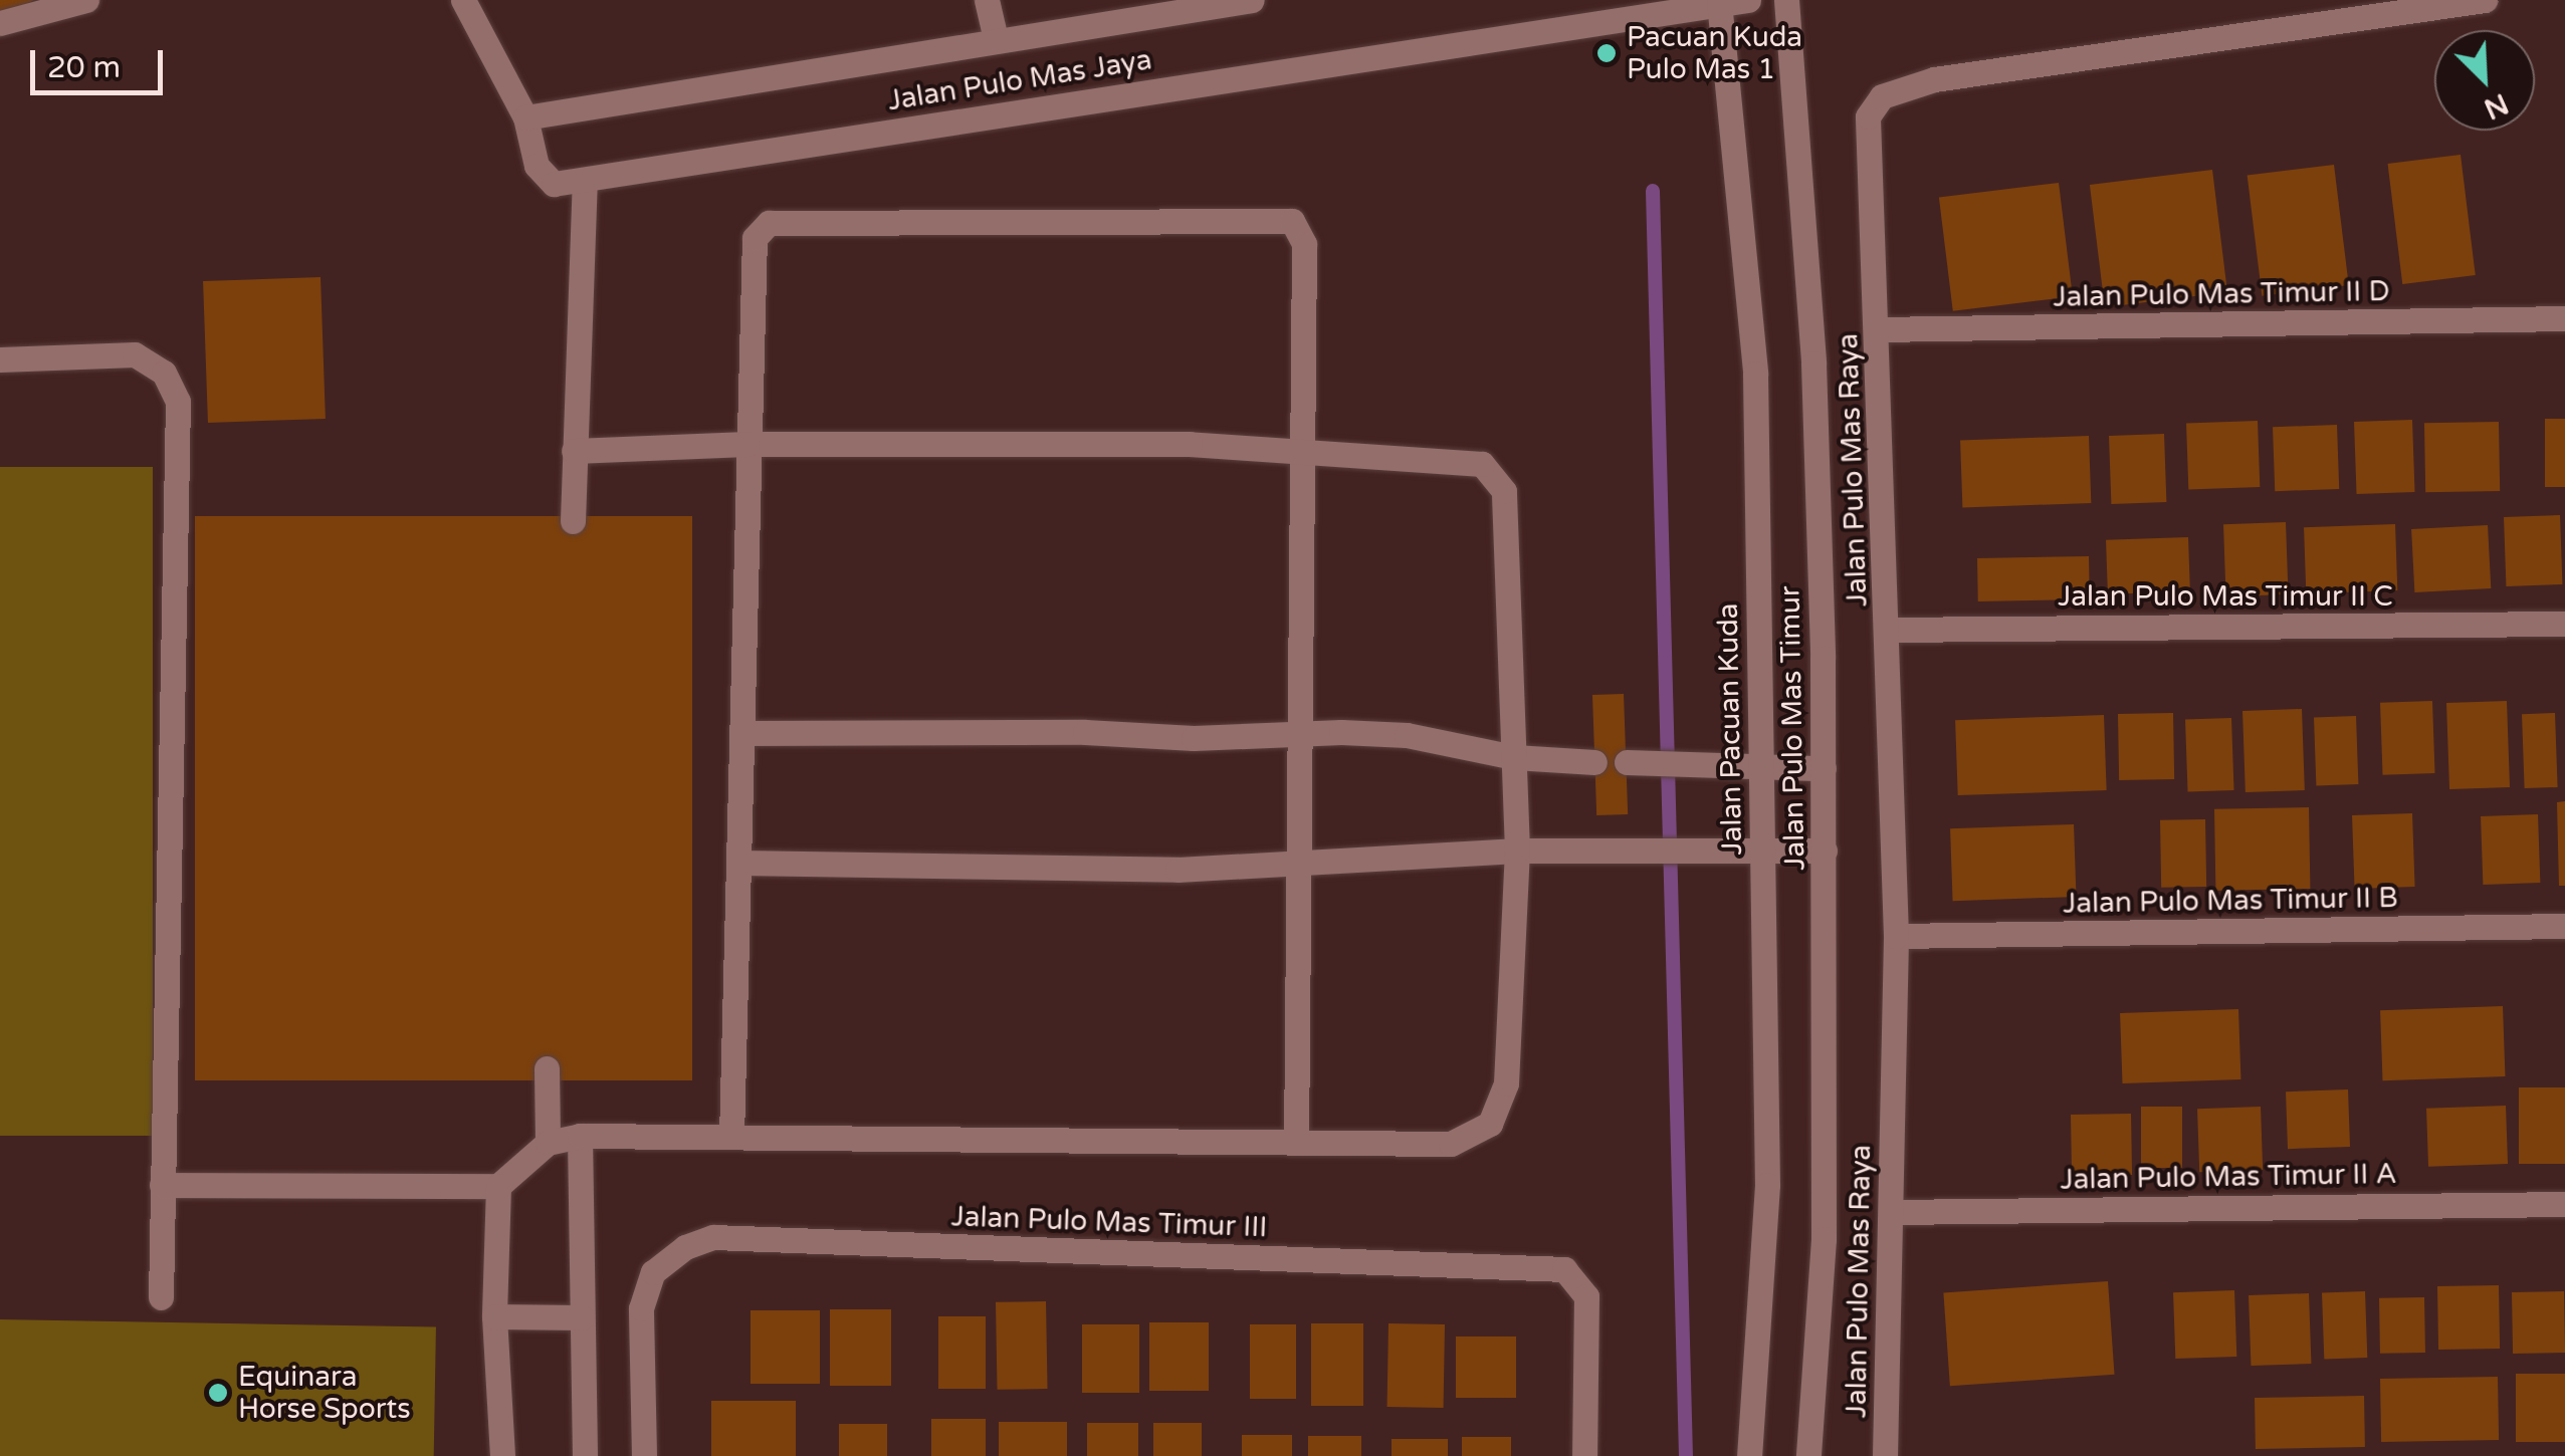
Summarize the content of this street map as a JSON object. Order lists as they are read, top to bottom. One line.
{"streets":{"street":["Jalan Pulo Mas Jaya","Jalan Pulo Mas Timur II D","Jalan Pulo Mas Raya","Jalan Pulo Mas Timur II C","Jalan Pulo Mas Timur","Jalan Pacuan Kuda","Jalan Pulo Mas Timur II B","Jalan Pulo Mas Timur II A","Jalan Pulo Mas Timur III"]},"crossings":[["Jalan Pulo Mas Jaya","Jalan Pacuan Kuda"],["Jalan Pulo Mas Timur II D","Jalan Pulo Mas Raya"],["Jalan Pulo Mas Raya","Jalan Pulo Mas Timur II C"],["Jalan Pulo Mas Raya","Jalan Pulo Mas Timur II B"],["Jalan Pulo Mas Raya","Jalan Pulo Mas Timur II A"]],"places":["Pacuan Kuda Pulo Mas 1","Equinara Horse Sports"],"scale_bar":"20 m","north":"bottom right"}
